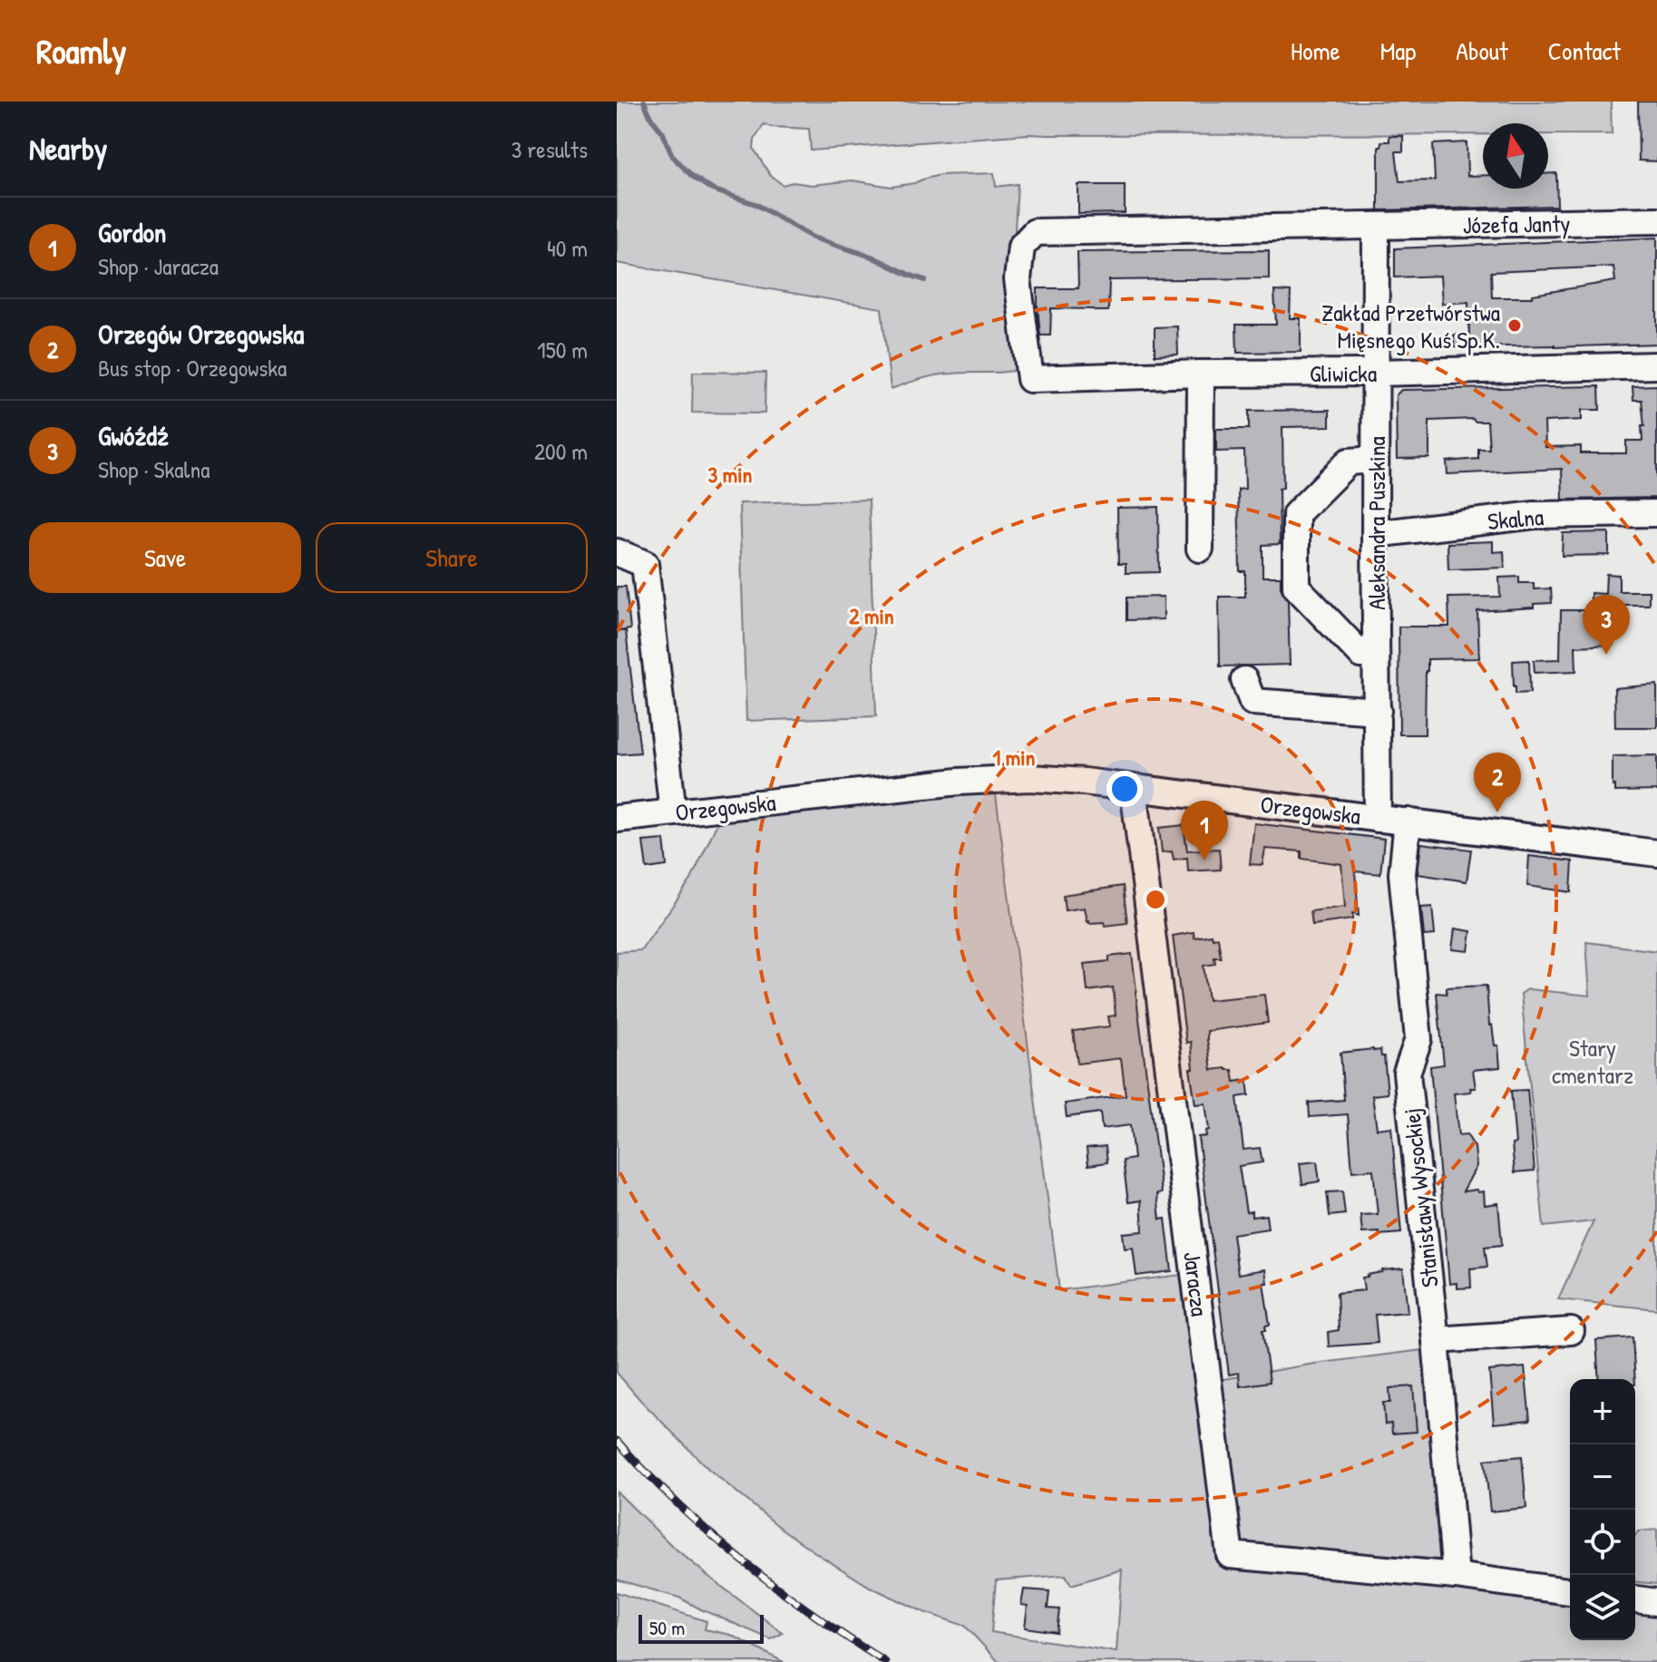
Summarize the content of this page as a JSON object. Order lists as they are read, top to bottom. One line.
{"streets":{"street":["Józefa Janty","Gliwicka","Skalna","Aleksandra Puszkina","Orzegowska","Stanisławy Wysockiej","Jaracza"]},"crossings":[["Józefa Janty","Gliwicka"],["Józefa Janty","Aleksandra Puszkina"],["Gliwicka","Aleksandra Puszkina"],["Skalna","Aleksandra Puszkina"],["Aleksandra Puszkina","Orzegowska"],["Orzegowska","Stanisławy Wysockiej"],["Orzegowska","Jaracza"],["Stanisławy Wysockiej","Jaracza"]],"parks":["Stary cmentarz"],"places":["Zakład Przetwórstwa Mięsnego Kuś Sp.K."],"scale_bar":"50 m","north":"top","page":{"header":"Roamly","nav":["Home","Map","About","Contact"],"heading":["Nearby","3 results"],"list":[{"mark":"1","name":"Gordon","note":"Shop · Jaracza","value":"40 m"},{"mark":"2","name":"Orzegów Orzegowska","note":"Bus stop · Orzegowska","value":"150 m"},{"mark":"3","name":"Gwóźdź","note":"Shop · Skalna","value":"200 m"}],"buttons":["Save","Share"],"pins":["3","2","1"],"map_buttons":["+","−"],"scale":"50 m"},"rings":["3 min","2 min","1 min"]}
